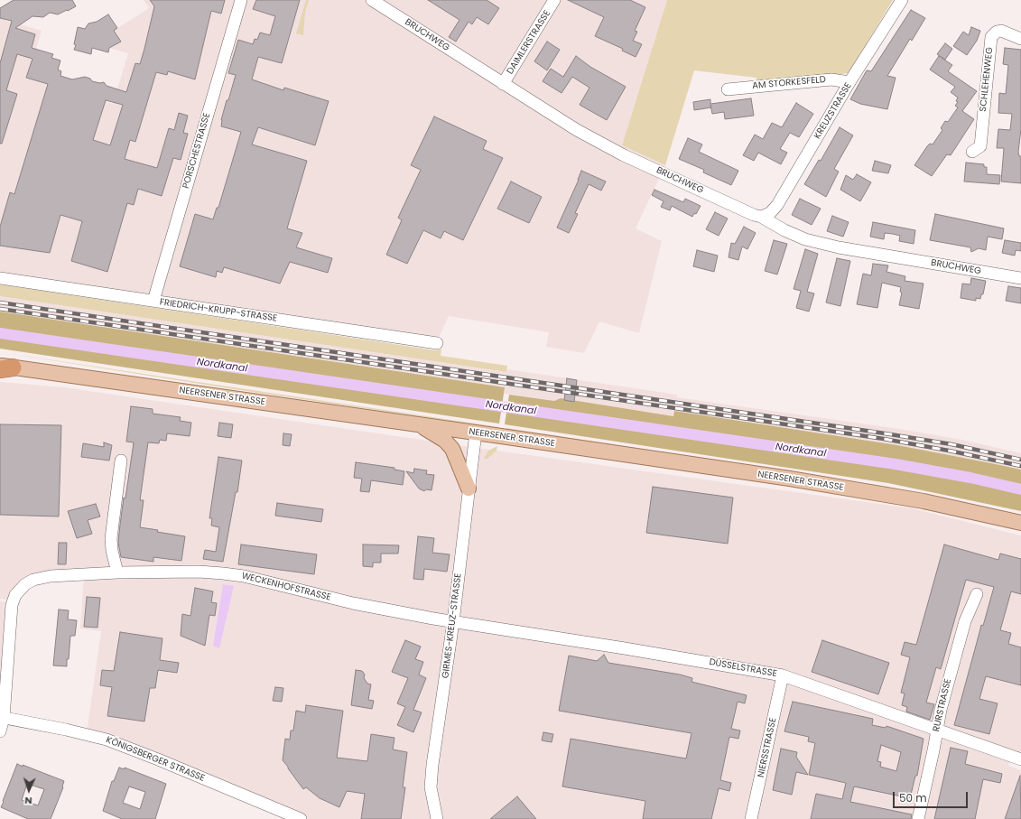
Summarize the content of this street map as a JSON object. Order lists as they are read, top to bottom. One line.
{"streets":{"main road":["NEERSENER STRASSE"],"street":["BRUCHWEG","DAIMLERSTRASSE","SCHLEHENWEG","AM STORKESFELD","KREUZSTRASSE","PORSCHESTRASSE","FRIEDRICH-KRUPP-STRASSE","WECKENHOFSTRASSE","GIRMES-KREUZ-STRASSE","DÜSSELSTRASSE","RURSTRASSE","NIERSSTRASSE","KÖNIGSBERGER STRASSE"]},"crossings":[["BRUCHWEG","DAIMLERSTRASSE"],["BRUCHWEG","KREUZSTRASSE"],["AM STORKESFELD","KREUZSTRASSE"],["PORSCHESTRASSE","FRIEDRICH-KRUPP-STRASSE"],["NEERSENER STRASSE","GIRMES-KREUZ-STRASSE"],["WECKENHOFSTRASSE","GIRMES-KREUZ-STRASSE"],["WECKENHOFSTRASSE","DÜSSELSTRASSE"],["WECKENHOFSTRASSE","KÖNIGSBERGER STRASSE"],["GIRMES-KREUZ-STRASSE","DÜSSELSTRASSE"],["DÜSSELSTRASSE","RURSTRASSE"],["DÜSSELSTRASSE","NIERSSTRASSE"]],"water":["Nordkanal"],"scale_bar":"50 m","north":"bottom"}
